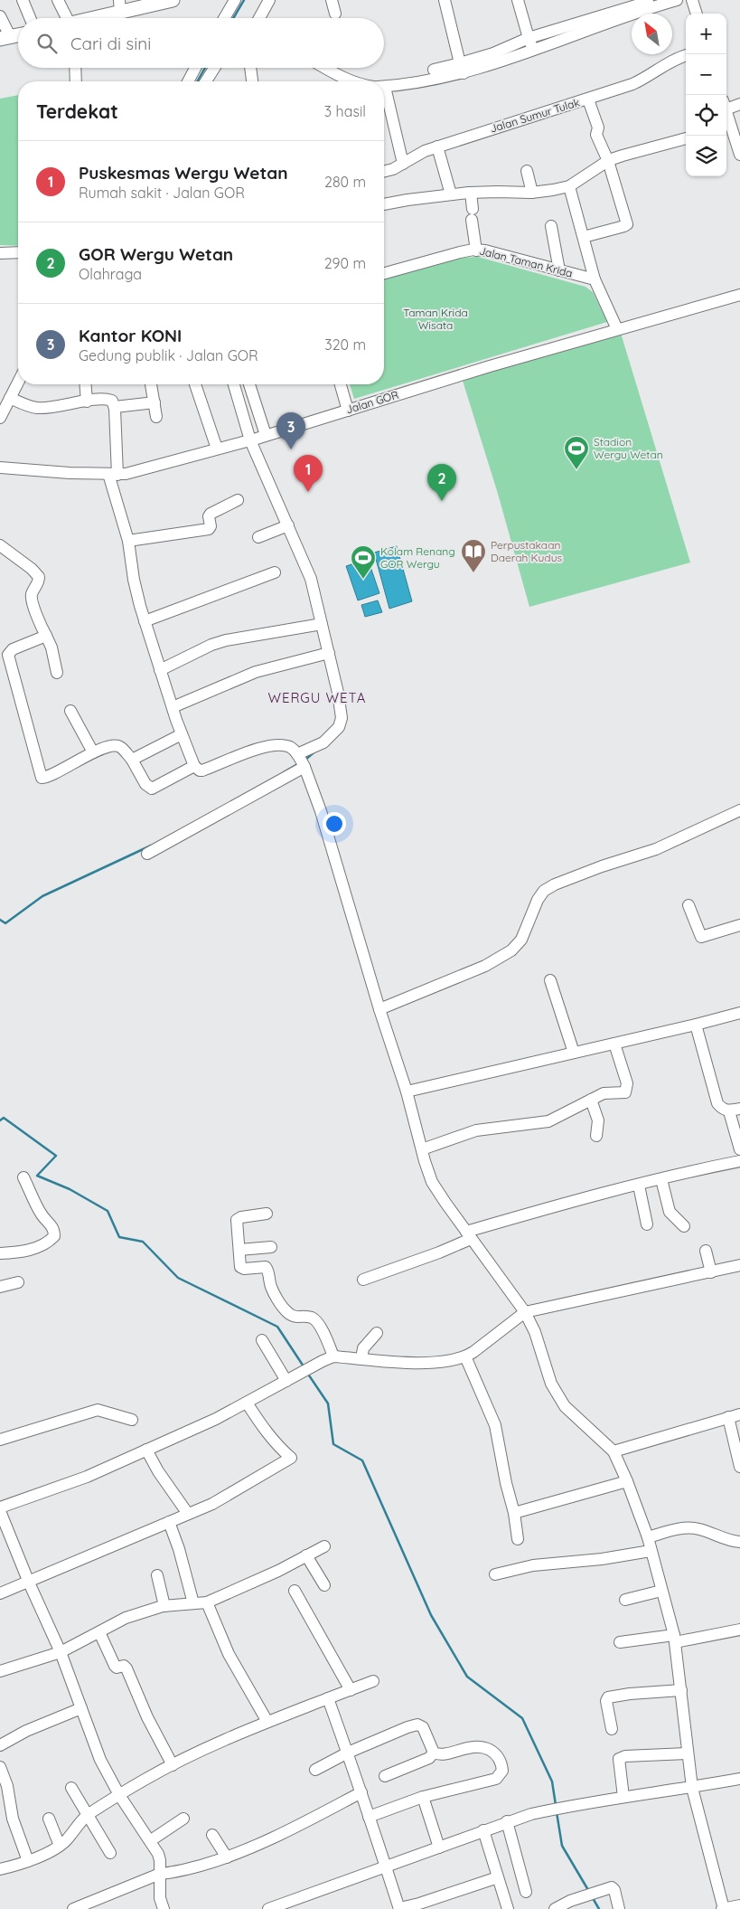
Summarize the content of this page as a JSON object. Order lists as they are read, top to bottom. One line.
{"streets":{"street":["Jalan Sumur Tulak","Jalan Taman Krida","Jalan GOR"]},"districts":["WERGU WETA"],"parks":["Taman Krida Wisata"],"places":{"sports":["Stadion Wergu Wetan","Kolam Renang GOR Wergu"],"library":["Perpustakaan Daerah Kudus"]},"north":"top left","page":{"map_buttons":["+","−"],"search":"Cari di sini","heading":["Terdekat","3 hasil"],"list":[{"mark":"1","name":"Puskesmas Wergu Wetan","note":"Rumah sakit · Jalan GOR","value":"280 m"},{"mark":"2","name":"GOR Wergu Wetan","note":"Olahraga","value":"290 m"},{"mark":"3","name":"Kantor KONI","note":"Gedung publik · Jalan GOR","value":"320 m"}],"pins":["3","1","2"]}}
